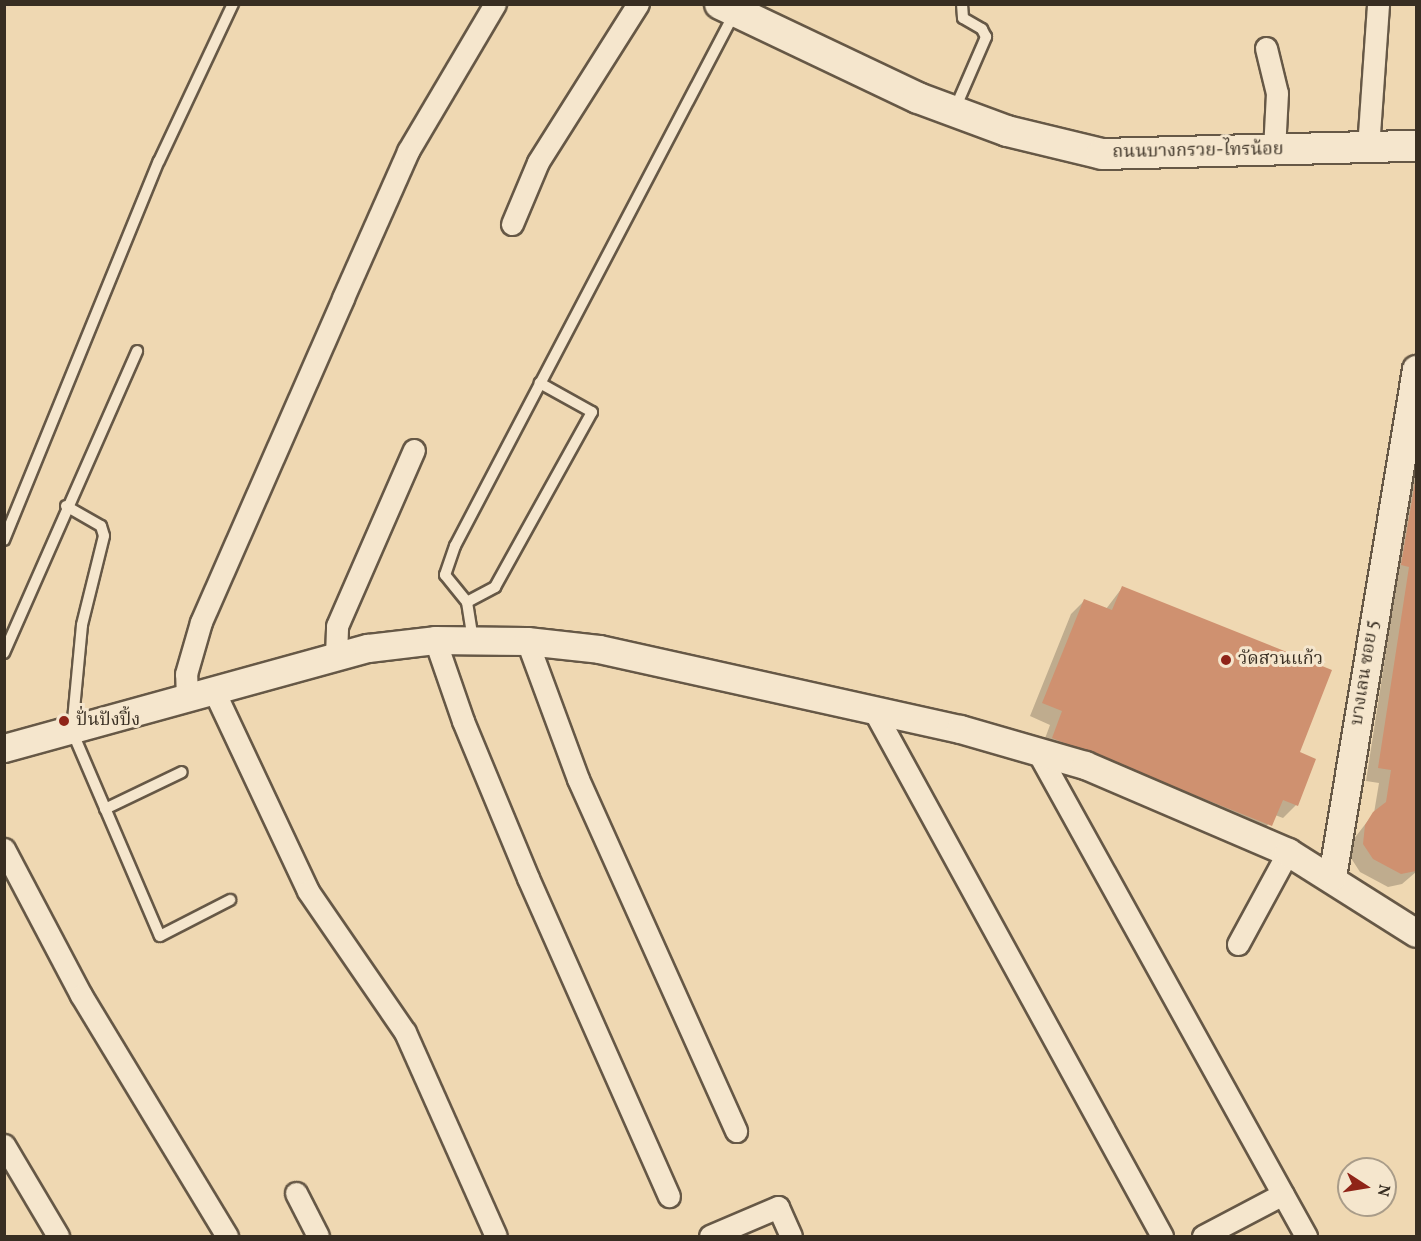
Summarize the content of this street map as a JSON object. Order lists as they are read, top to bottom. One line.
{"streets":{"main road":["ถนนบางกรวย-ไทรน้อย"],"street":["บางเลน ซอย 5"]},"places":["วัดสวนแก้ว","ปั่นปังปิ้ง"],"north":"right"}
